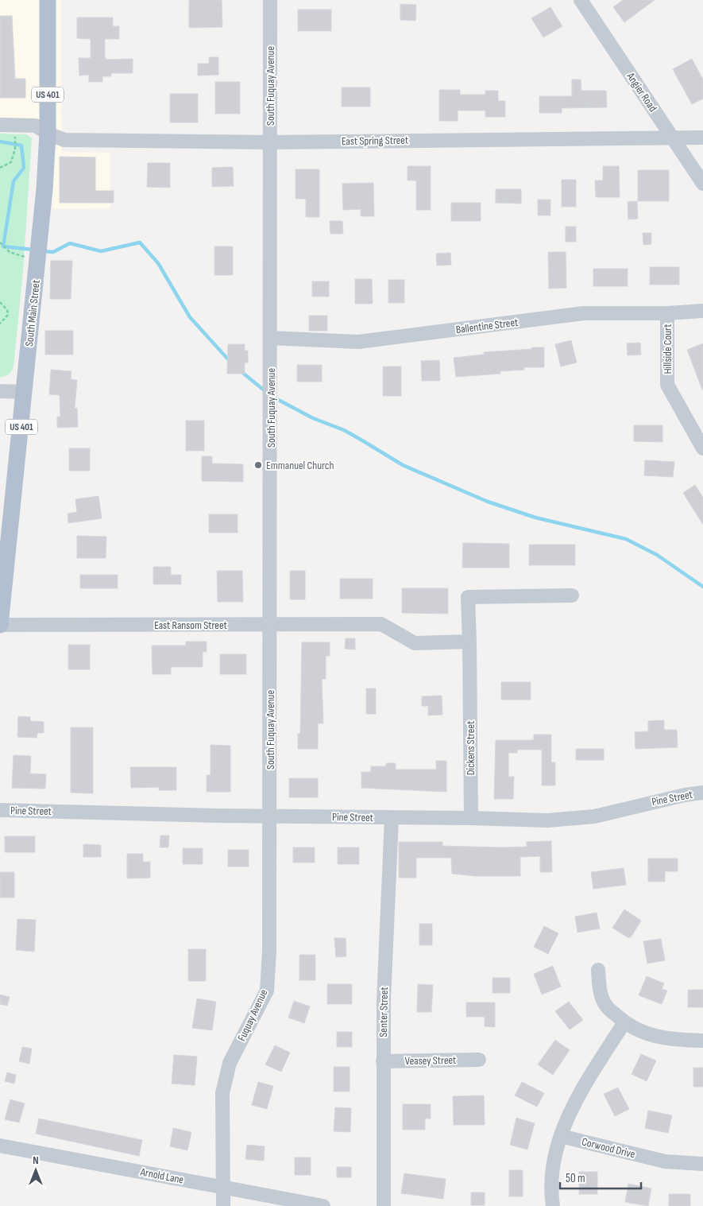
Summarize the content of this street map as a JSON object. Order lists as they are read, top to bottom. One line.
{"streets":{"main road":["US 401","South Main Street"],"street":["South Fuquay Avenue","Angier Road","East Spring Street","Ballentine Street","Hillside Court","East Ransom Street","Dickens Street","Pine Street","Senter Street","Fuquay Avenue","Veasey Street","Corwood Drive","Arnold Lane"]},"crossings":[["South Fuquay Avenue","East Spring Street"],["South Fuquay Avenue","Ballentine Street"],["South Fuquay Avenue","East Ransom Street"],["South Fuquay Avenue","Pine Street"],["South Fuquay Avenue","Fuquay Avenue"],["Angier Road","East Spring Street"],["East Spring Street","South Main Street"],["South Main Street","East Ransom Street"],["Ballentine Street","Hillside Court"],["East Ransom Street","Dickens Street"],["Dickens Street","Pine Street"],["Pine Street","Senter Street"],["Pine Street","Fuquay Avenue"],["Senter Street","Veasey Street"],["Fuquay Avenue","Arnold Lane"]],"places":["Emmanuel Church"],"scale_bar":"50 m","north":"top"}
